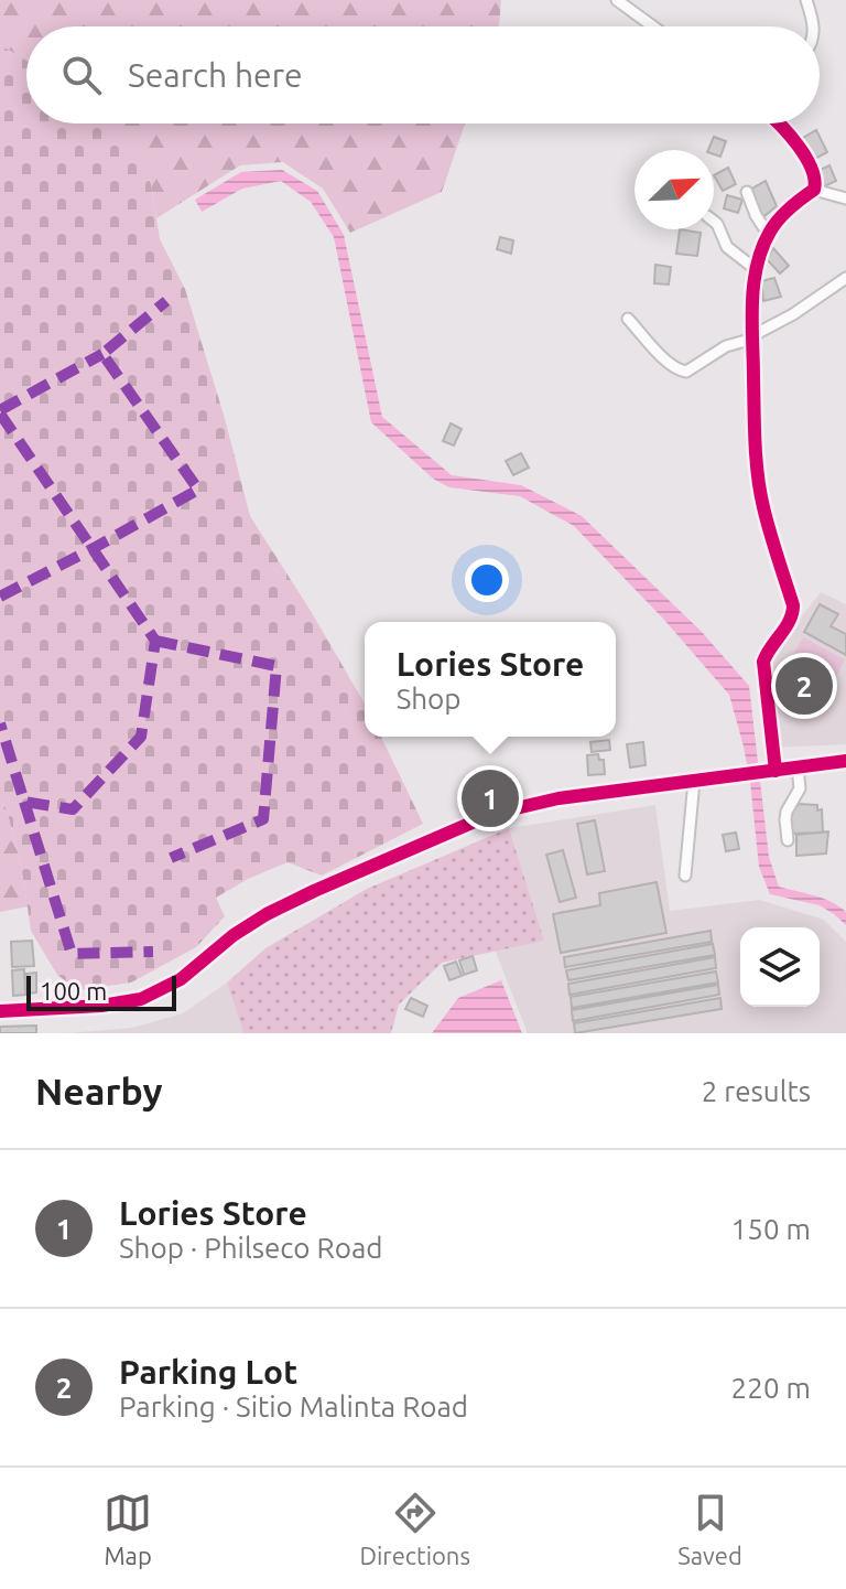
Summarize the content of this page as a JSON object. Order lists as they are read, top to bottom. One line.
{"scale_bar":"100 m","north":"top right","page":{"search":"Search here","popup":["Lories Store","Shop"],"pins":["2","1"],"scale":"100 m","heading":["Nearby","2 results"],"list":[{"mark":"1","name":"Lories Store","note":"Shop · Philseco Road","value":"150 m"},{"mark":"2","name":"Parking Lot","note":"Parking · Sitio Malinta Road","value":"220 m"}],"nav":["Map","Directions","Saved"]}}
